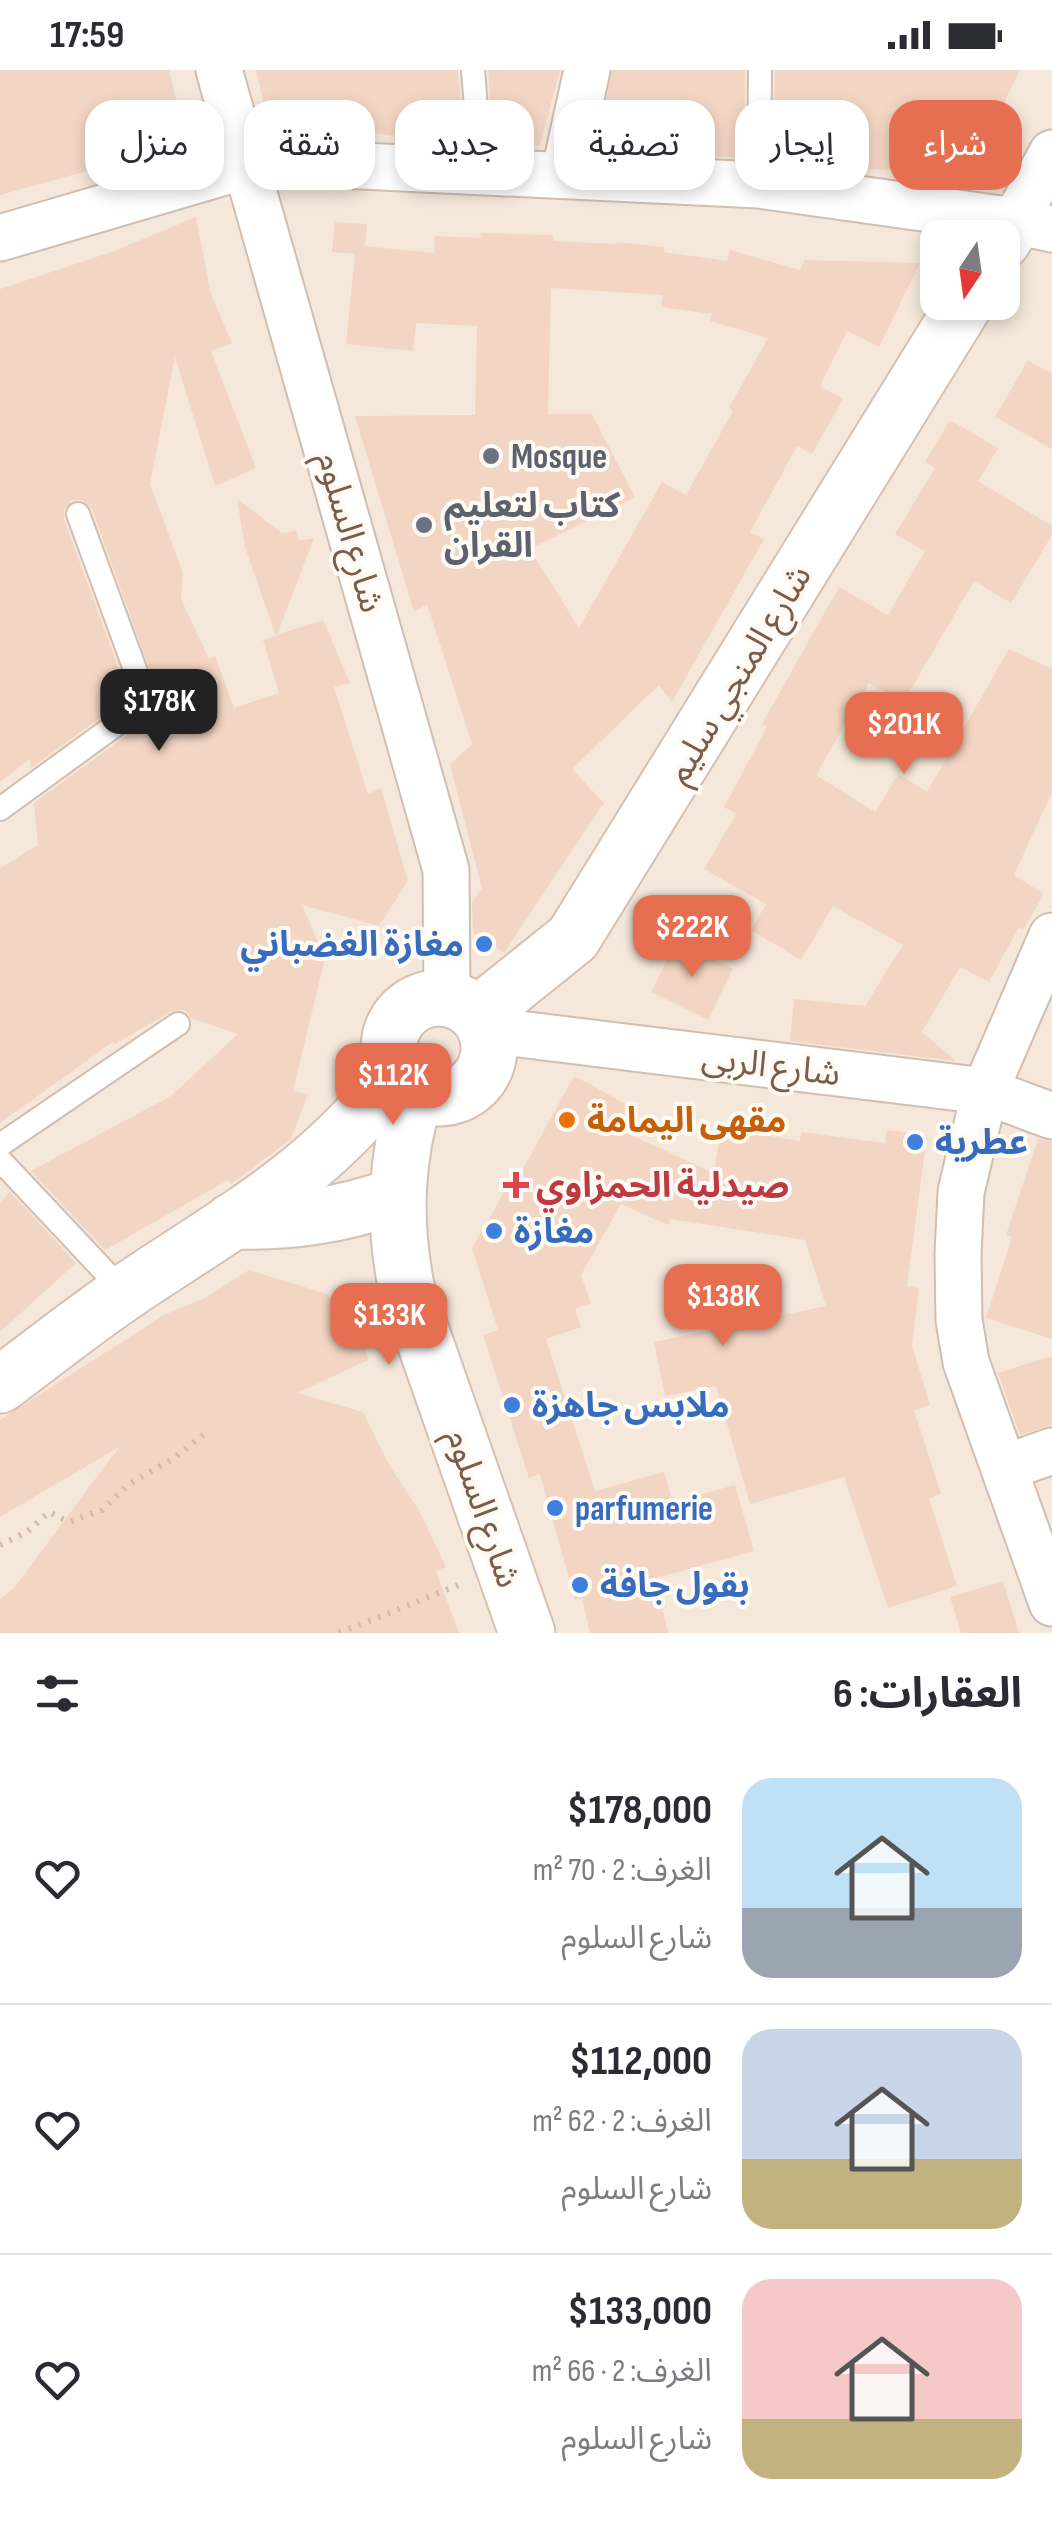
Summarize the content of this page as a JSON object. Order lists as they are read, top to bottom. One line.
{"streets":{"street":["شارع السلوم","شارع المنجي سليم","شارع الربى"]},"crossings":[["شارع السلوم","شارع المنجي سليم"],["شارع السلوم","شارع الربى"],["شارع المنجي سليم","شارع الربى"]],"places":{"other":["Mosque","كتاب لتعليم القران","مغازة الغضباني","مقهى اليمامة","عطرية","مغازة","ملابس جاهزة","parfumerie","بقول جافة"],"health":["صيدلية الحمزاوي"]},"north":"bottom","page":{"status":"17:59","chip":["شراء","إيجار","تصفية","جديد","شقة","منزل"],"price":["$178K","$201K","$222K","$112K","$138K","$133K"],"heading":"العقارات: 6","list":[{"name":"$178,000","note":"الغرف: 2 · 70 m² · شارع السلوم"},{"name":"$112,000","note":"الغرف: 2 · 62 m² · شارع السلوم"},{"name":"$133,000","note":"الغرف: 2 · 66 m² · شارع السلوم"}]}}
